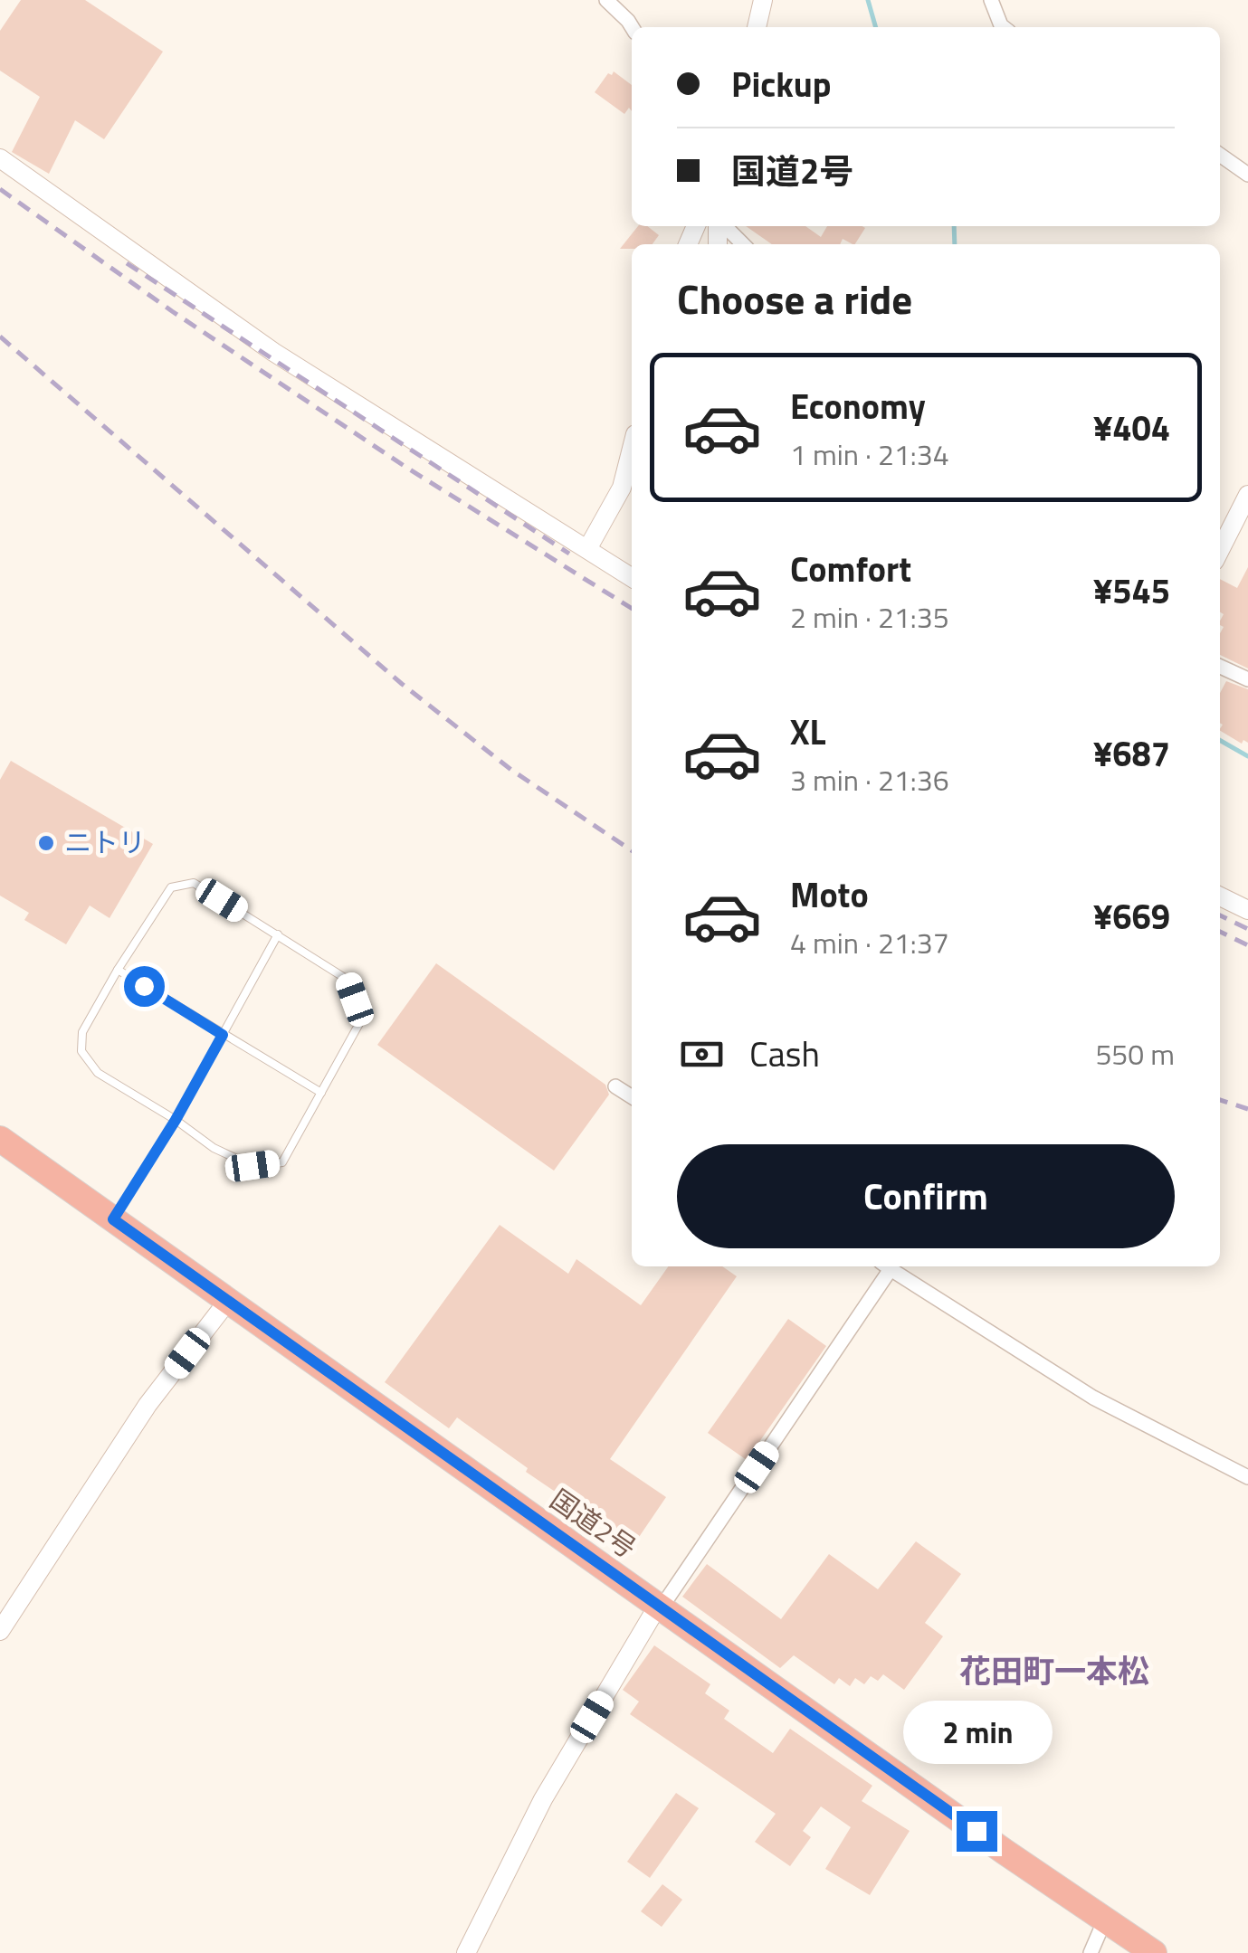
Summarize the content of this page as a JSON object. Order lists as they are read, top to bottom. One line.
{"streets":{"highway":["国道2号"]},"districts":["花田町一本松"],"places":["ニトリ"],"page":{"banner":["Pickup","国道2号"],"heading":"Choose a ride","list":[{"name":"Economy","note":"1 min · 21:34","value":"¥404"},{"name":"Comfort","note":"2 min · 21:35","value":"¥545"},{"name":"XL","note":"3 min · 21:36","value":"¥687"},{"name":"Moto","note":"4 min · 21:37","value":"¥669"}],"pay":["Cash","550 m"],"buttons":"Confirm","bubble":"2 min"}}
